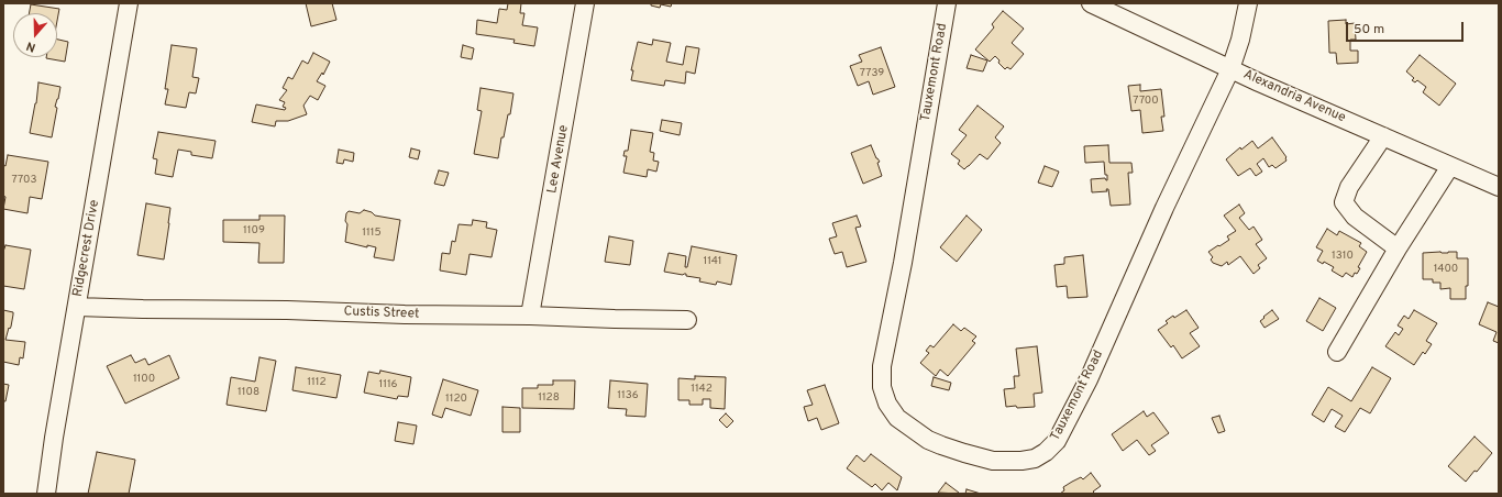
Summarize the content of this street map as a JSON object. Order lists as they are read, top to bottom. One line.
{"streets":{"street":["Tauxemont Road","Alexandria Avenue","Lee Avenue","Ridgecrest Drive","Custis Street"]},"crossings":[["Tauxemont Road","Alexandria Avenue"],["Lee Avenue","Custis Street"],["Ridgecrest Drive","Custis Street"]],"house_numbers":["7739","7700","7703","1109","1115","1310","1141","1400","1100","1112","1116","1142","1108","1136","1128","1120"],"scale_bar":"50 m","north":"bottom"}
